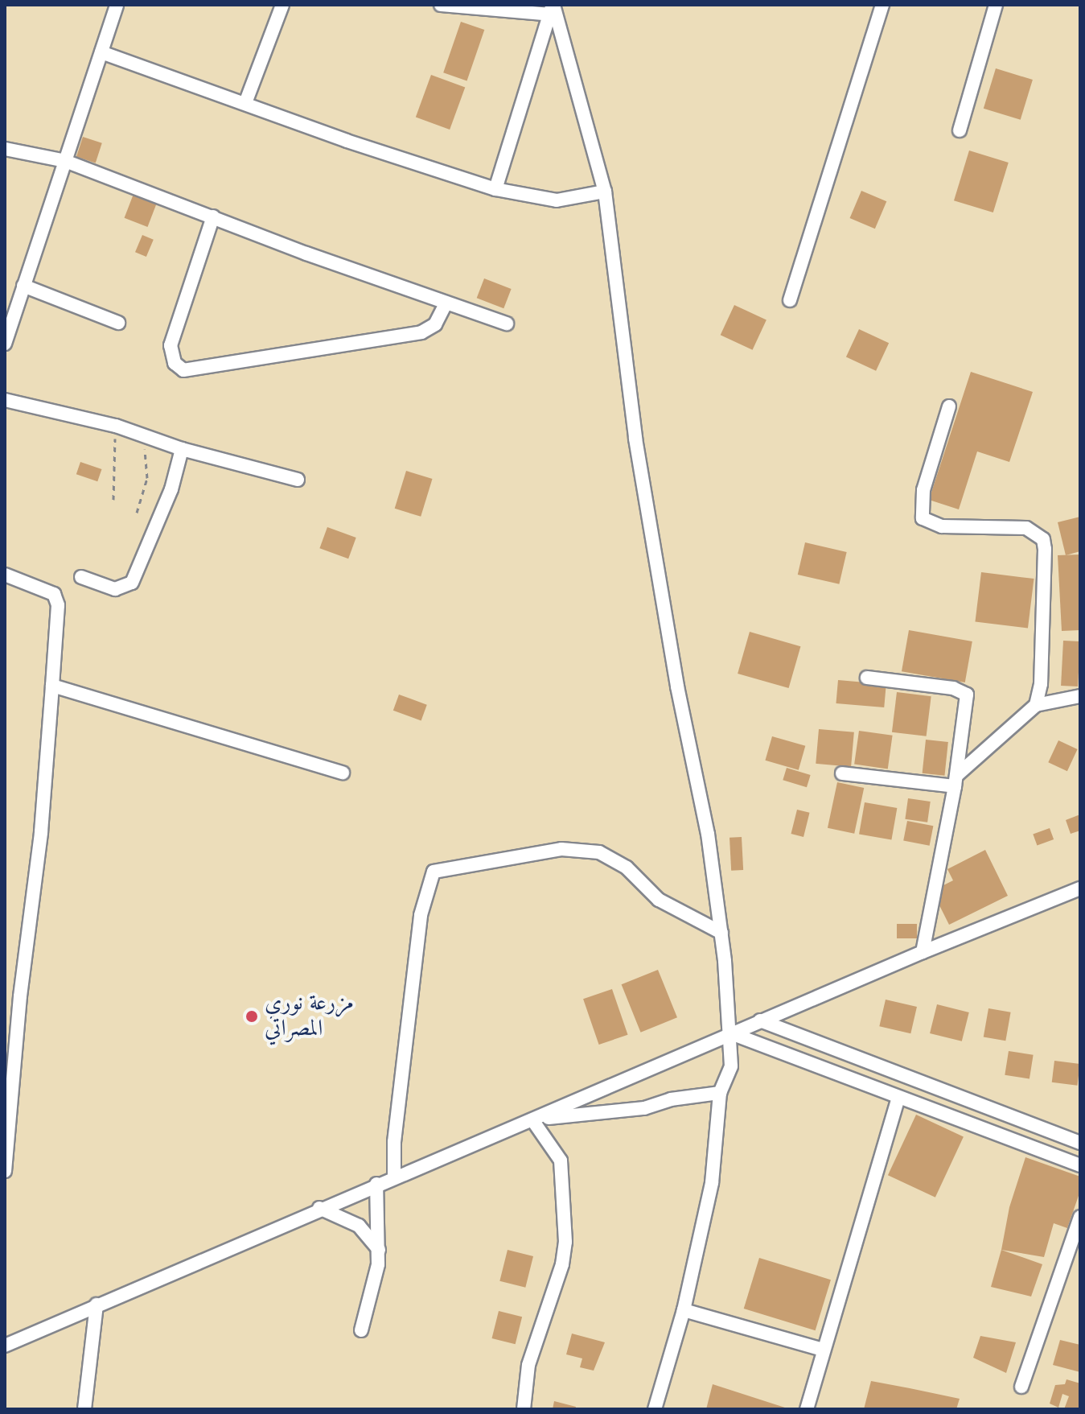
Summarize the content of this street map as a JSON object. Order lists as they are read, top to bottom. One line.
{"places":["مزرعة نوري المصراتي"]}
